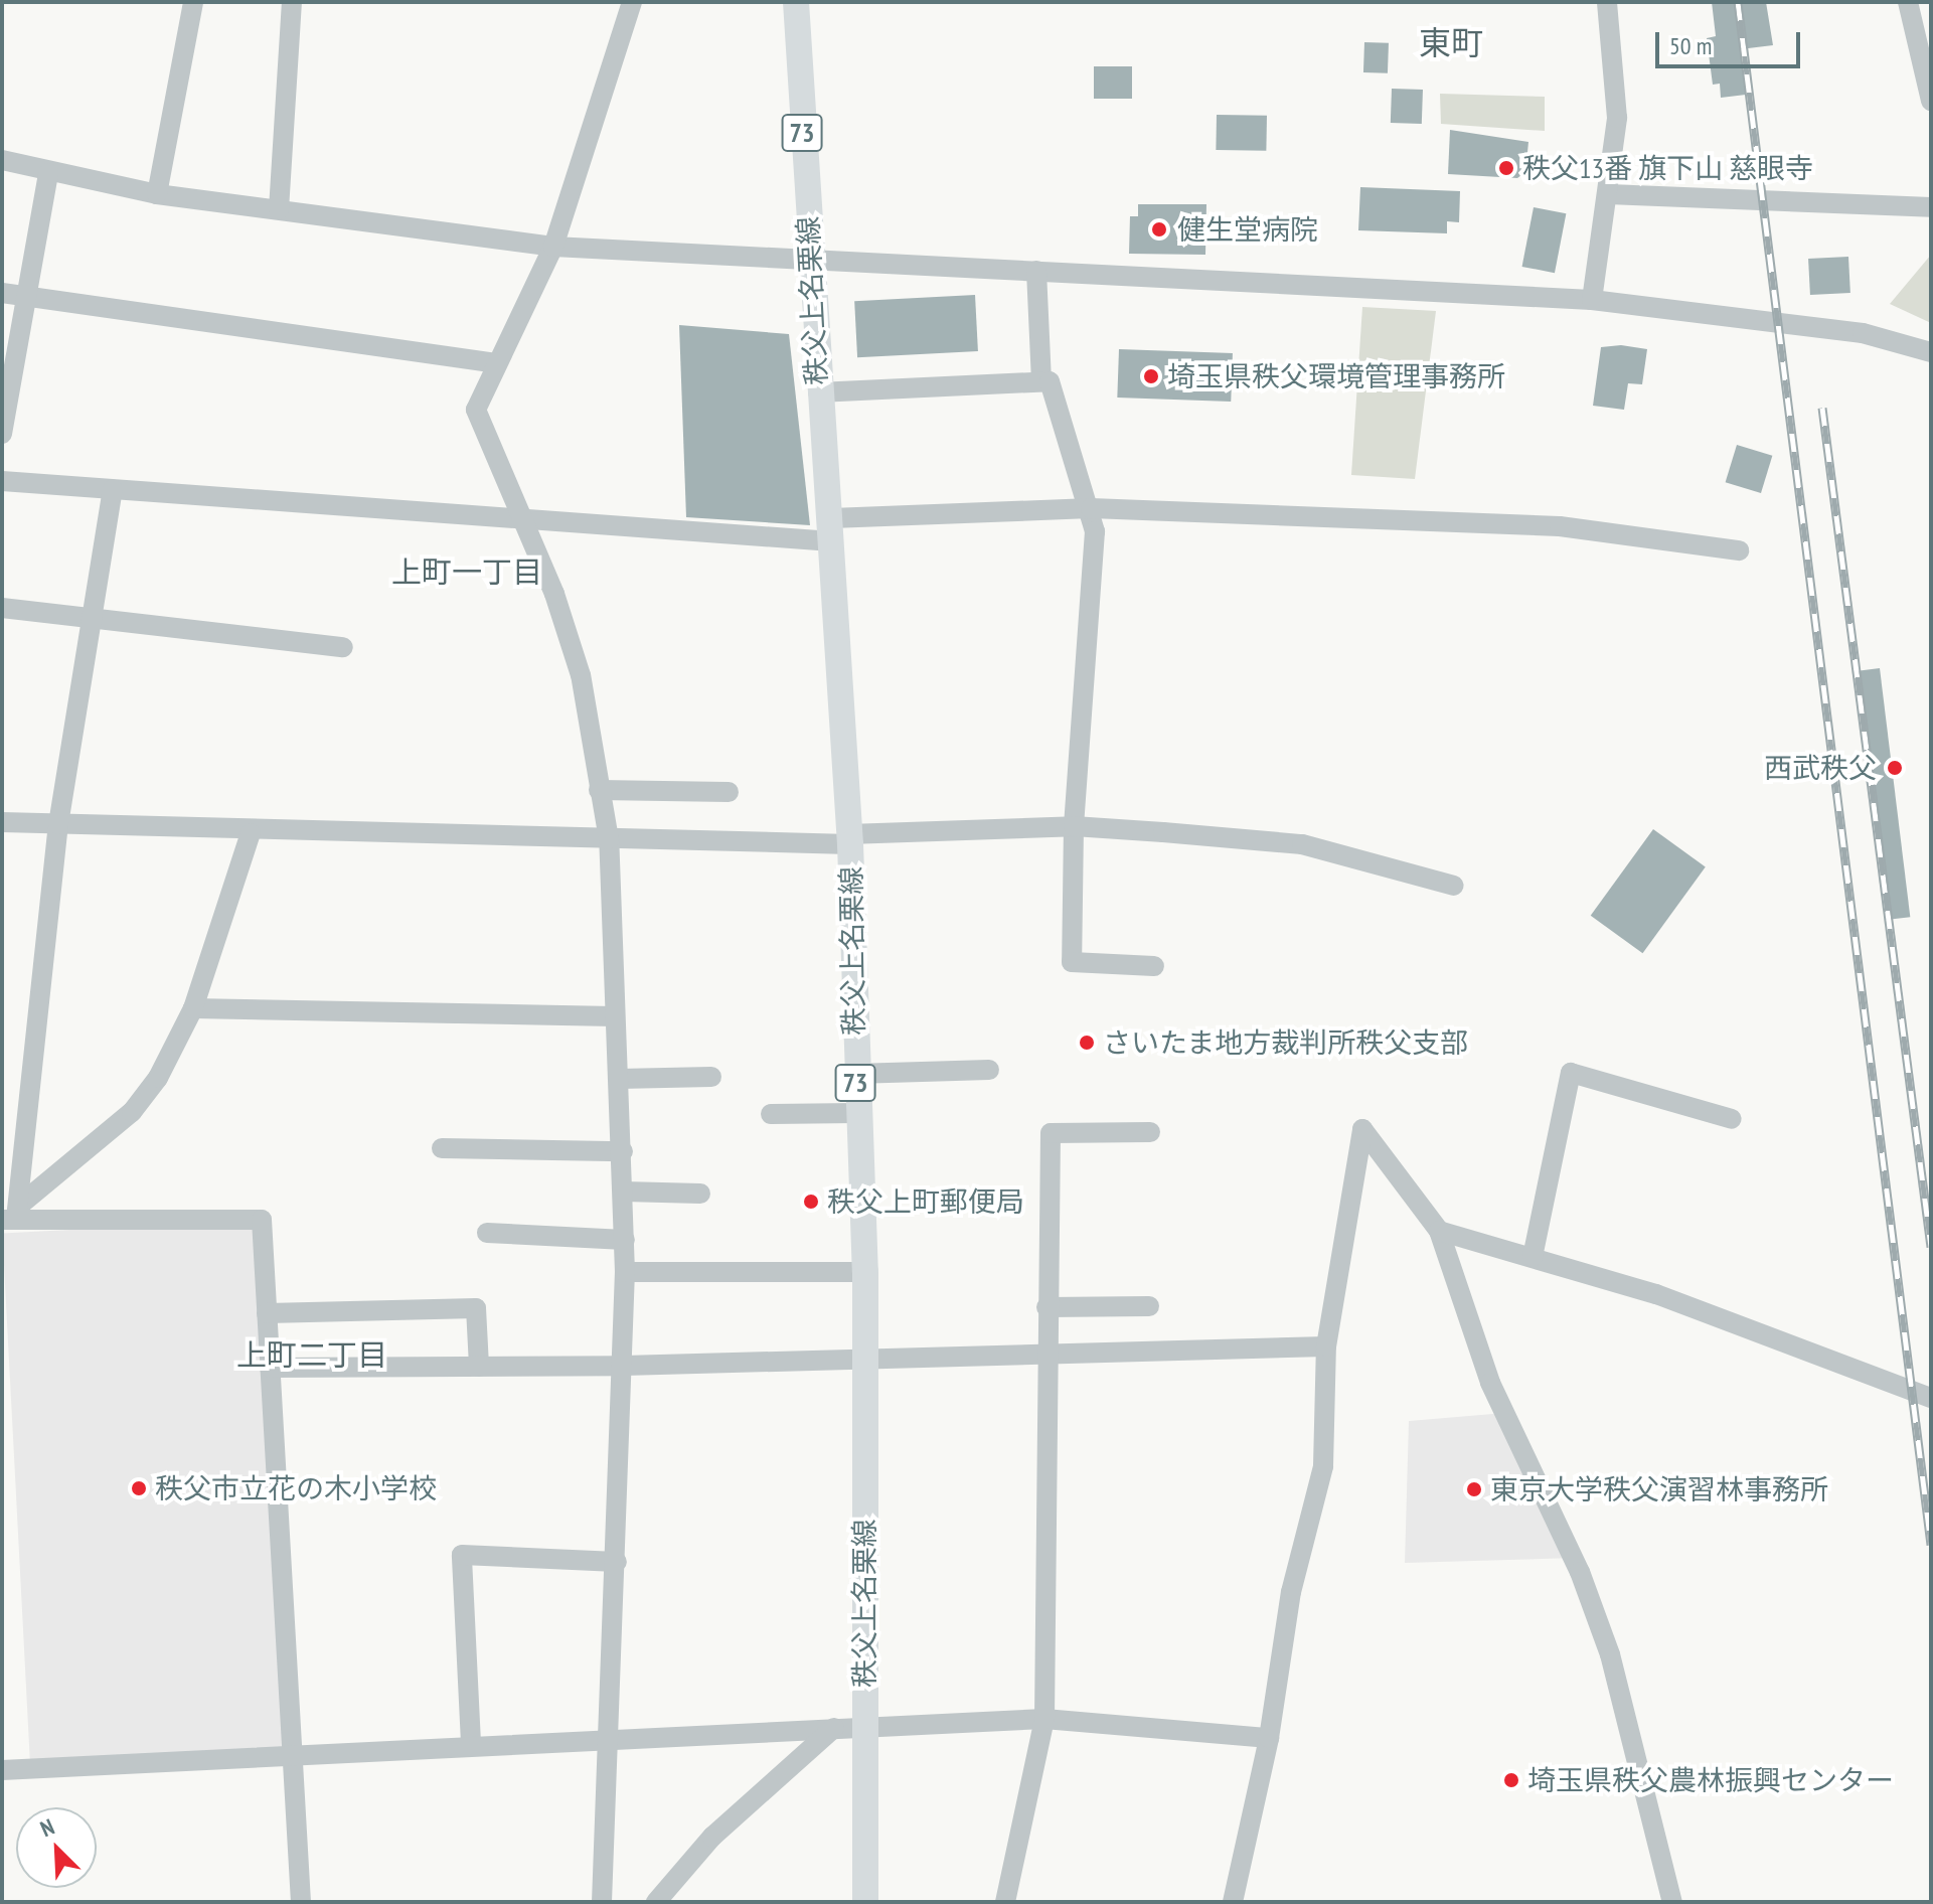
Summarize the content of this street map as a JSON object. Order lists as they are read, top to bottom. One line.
{"streets":{"main road":["73","秩父上名栗線"]},"districts":["東町","上町一丁目","上町二丁目"],"places":["秩父13番 旗下山 慈眼寺","健生堂病院","埼玉県秩父環境管理事務所","西武秩父","さいたま地方裁判所秩父支部","秩父上町郵便局","秩父市立花の木小学校","東京大学秩父演習林事務所","埼玉県秩父農林振興センター"],"scale_bar":"50 m","north":"top left"}
